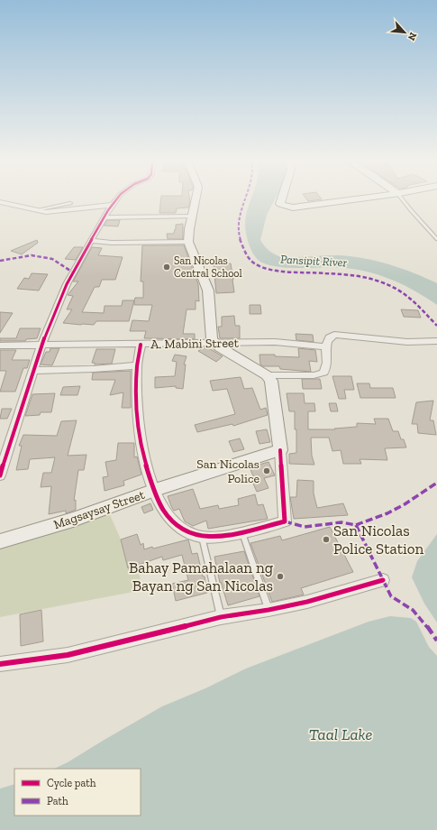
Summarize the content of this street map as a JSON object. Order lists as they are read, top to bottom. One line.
{"streets":{"main road":["Magsaysay Street"],"street":["A. Mabini Street"]},"water":["Pansipit River","Taal Lake"],"places":["San Nicolas Central School","San Nicolas Police","San Nicolas Police Station","Bahay Pamahalaan ng Bayan ng San Nicolas"],"legend":["Cycle path","Path"],"north":"bottom right"}
